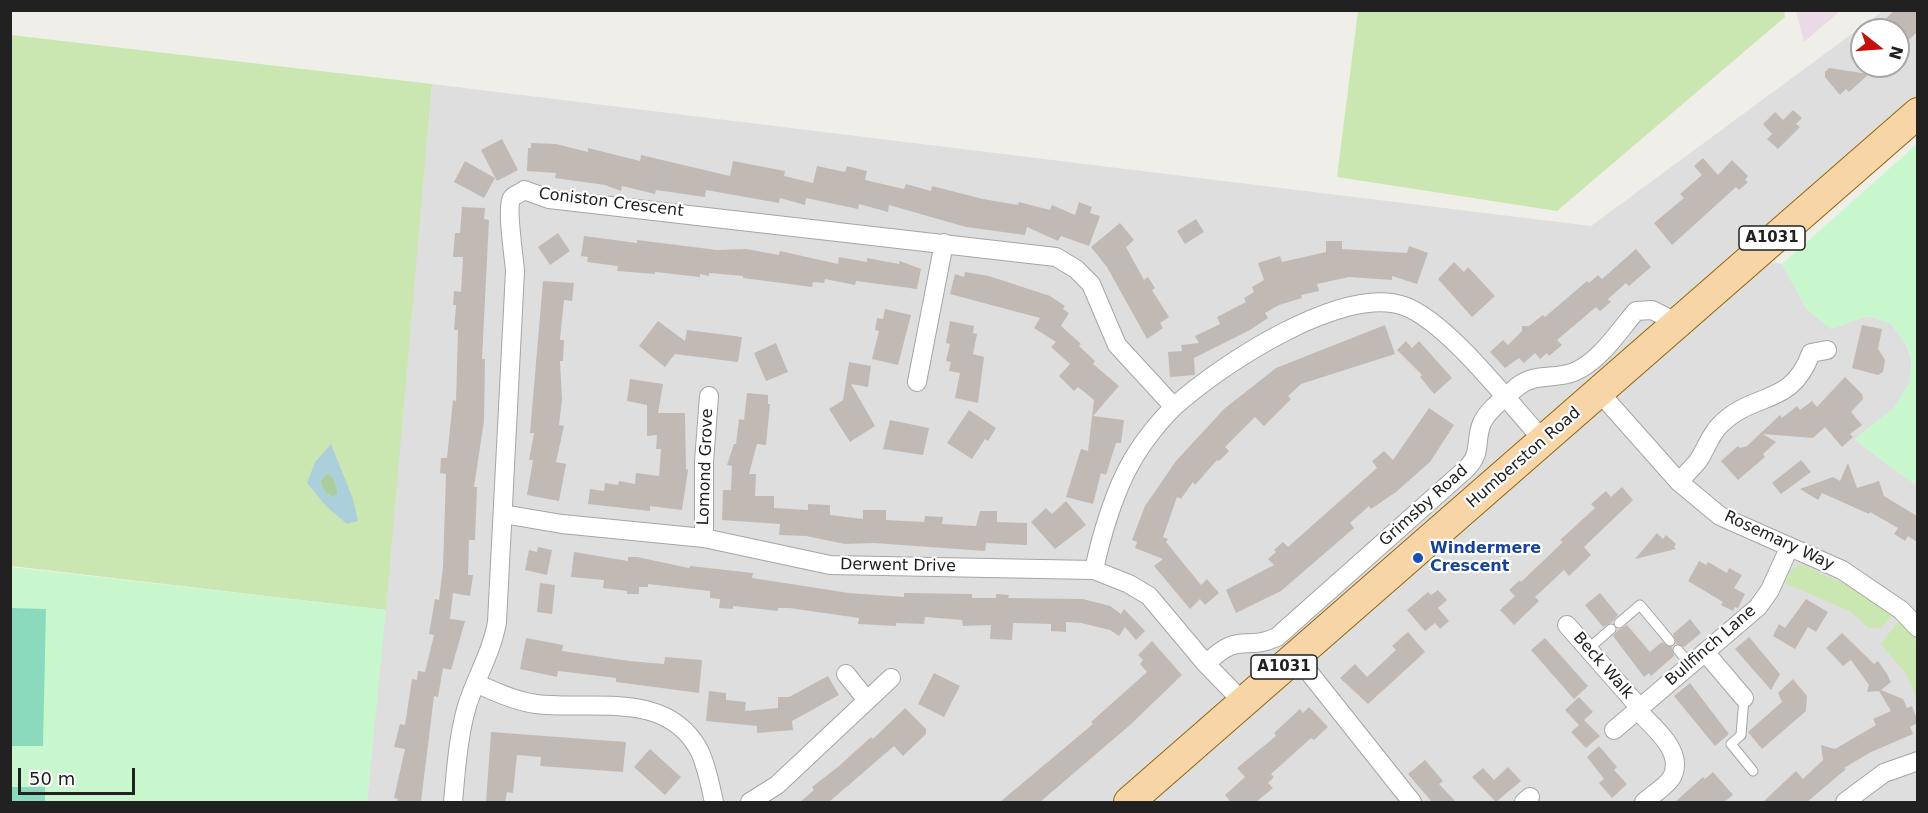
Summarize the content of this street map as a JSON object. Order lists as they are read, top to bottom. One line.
{"streets":{"main road":["A1031","Humberston Road"],"street":["Coniston Crescent","Lomond Grove","Grimsby Road","Rosemary Way","Derwent Drive","Bullfinch Lane","Beck Walk"]},"crossings":[["Coniston Crescent","Derwent Drive"],["Humberston Road","Grimsby Road"],["Humberston Road","Rosemary Way"],["Humberston Road","Derwent Drive"],["Lomond Grove","Derwent Drive"],["Grimsby Road","Derwent Drive"],["Rosemary Way","Bullfinch Lane"],["Bullfinch Lane","Beck Walk"]],"places":["Windermere Crescent"],"scale_bar":"50 m","north":"right"}
